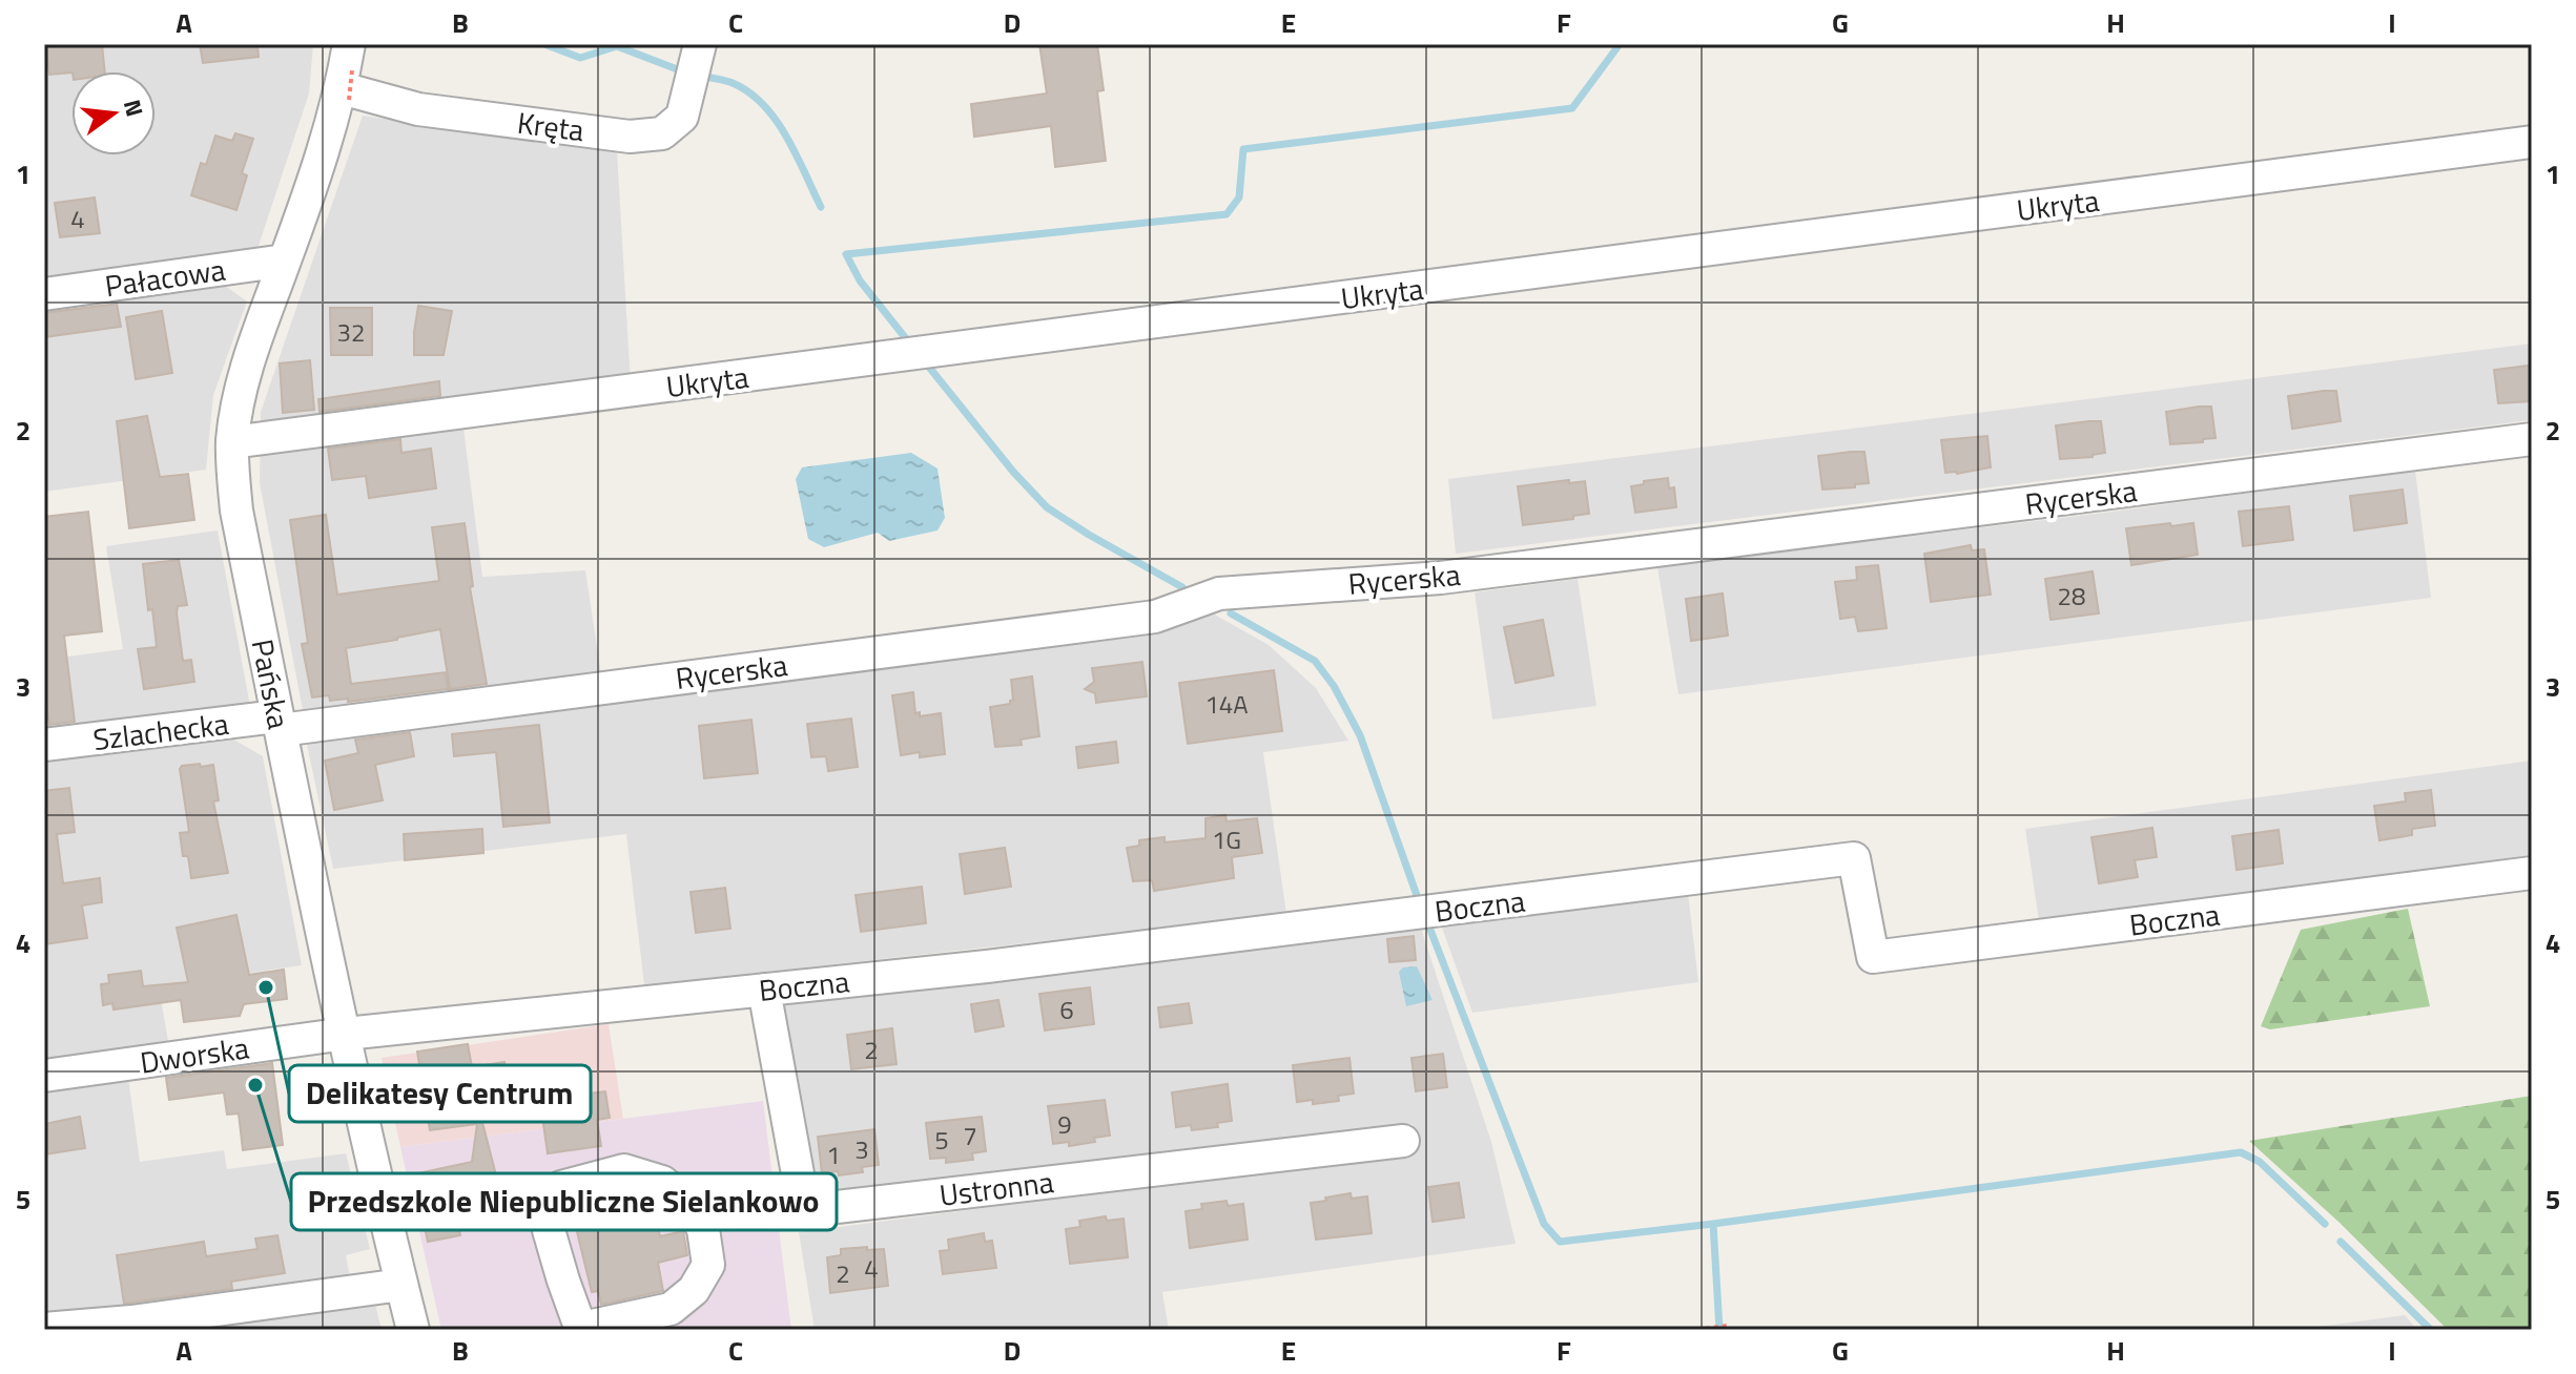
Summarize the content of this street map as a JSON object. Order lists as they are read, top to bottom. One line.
{"streets":{"street":["Kręta","Ukryta","Pałacowa","Rycerska","Pańska","Szlachecka","Boczna","Dworska","Ustronna"]},"crossings":[["Kręta","Pańska"],["Ukryta","Pańska"],["Pałacowa","Pańska"],["Rycerska","Pańska"],["Rycerska","Szlachecka"],["Pańska","Szlachecka"],["Pańska","Boczna"],["Pańska","Dworska"],["Boczna","Dworska"],["Boczna","Ustronna"]],"places":["Delikatesy Centrum","Przedszkole Niepubliczne Sielankowo"],"house_numbers":["4","32","28","14A","1G","6","2","9","7","5","3","1","4","2"],"north":"right","grid":{"columns":["A","B","C","D","E","F","G","H","I"],"rows":["1","2","3","4","5"]}}
